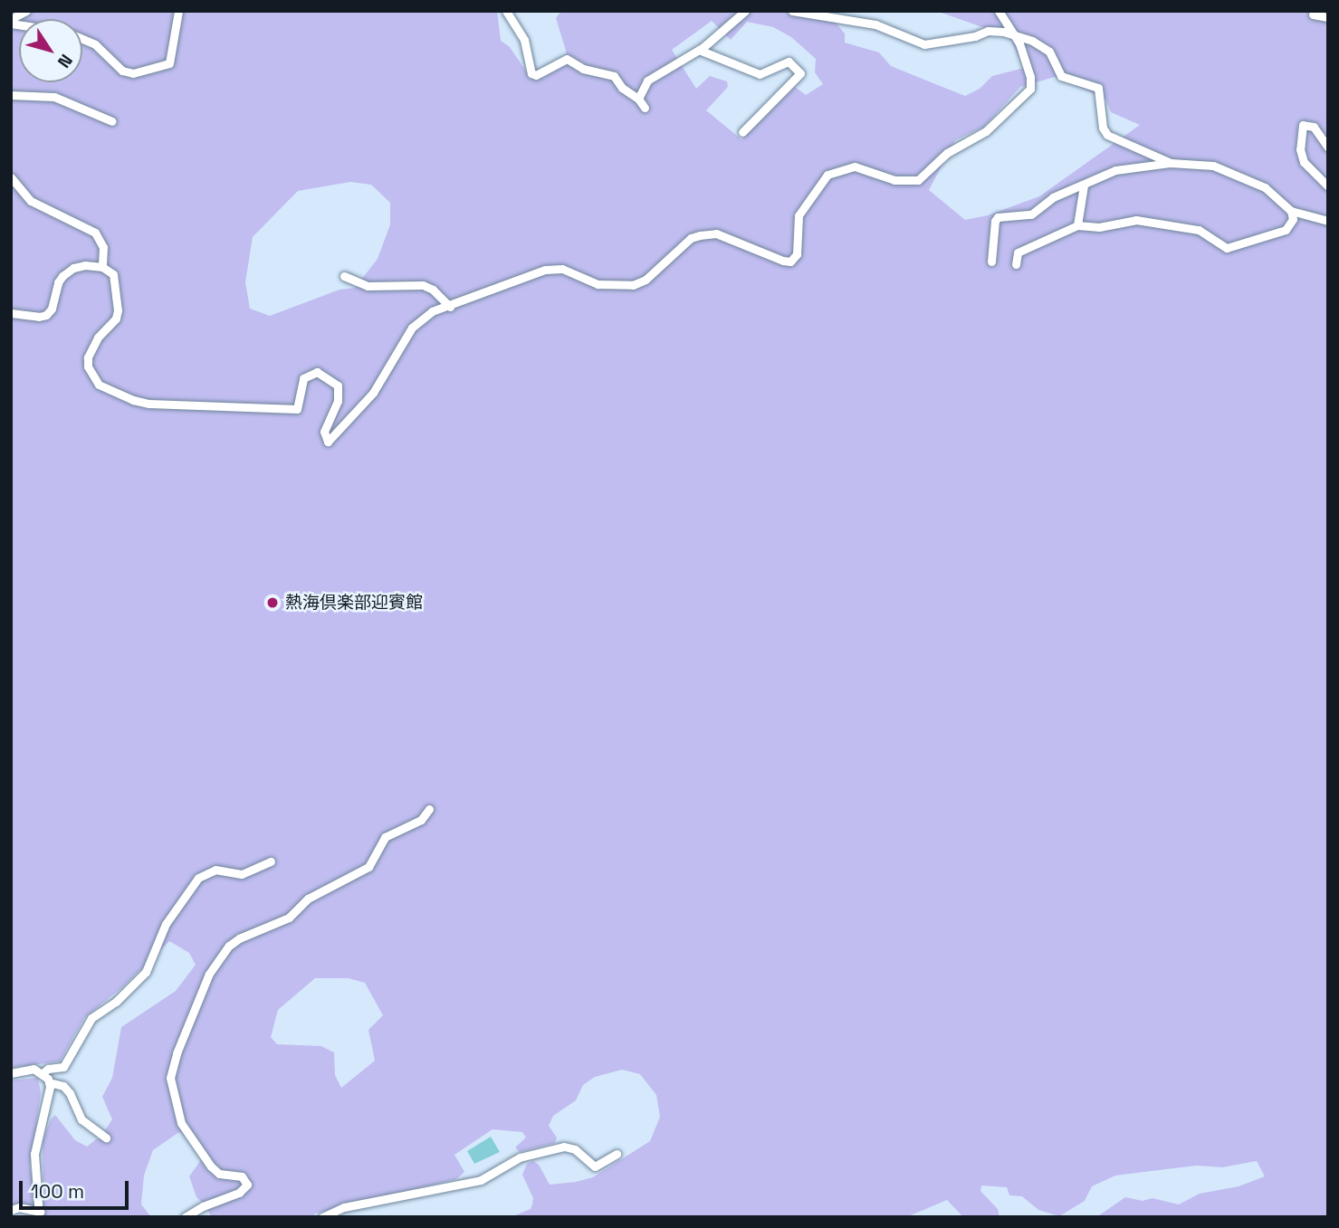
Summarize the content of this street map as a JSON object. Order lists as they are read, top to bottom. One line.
{"places":["熱海倶楽部迎賓館"],"scale_bar":"100 m","north":"bottom right"}
